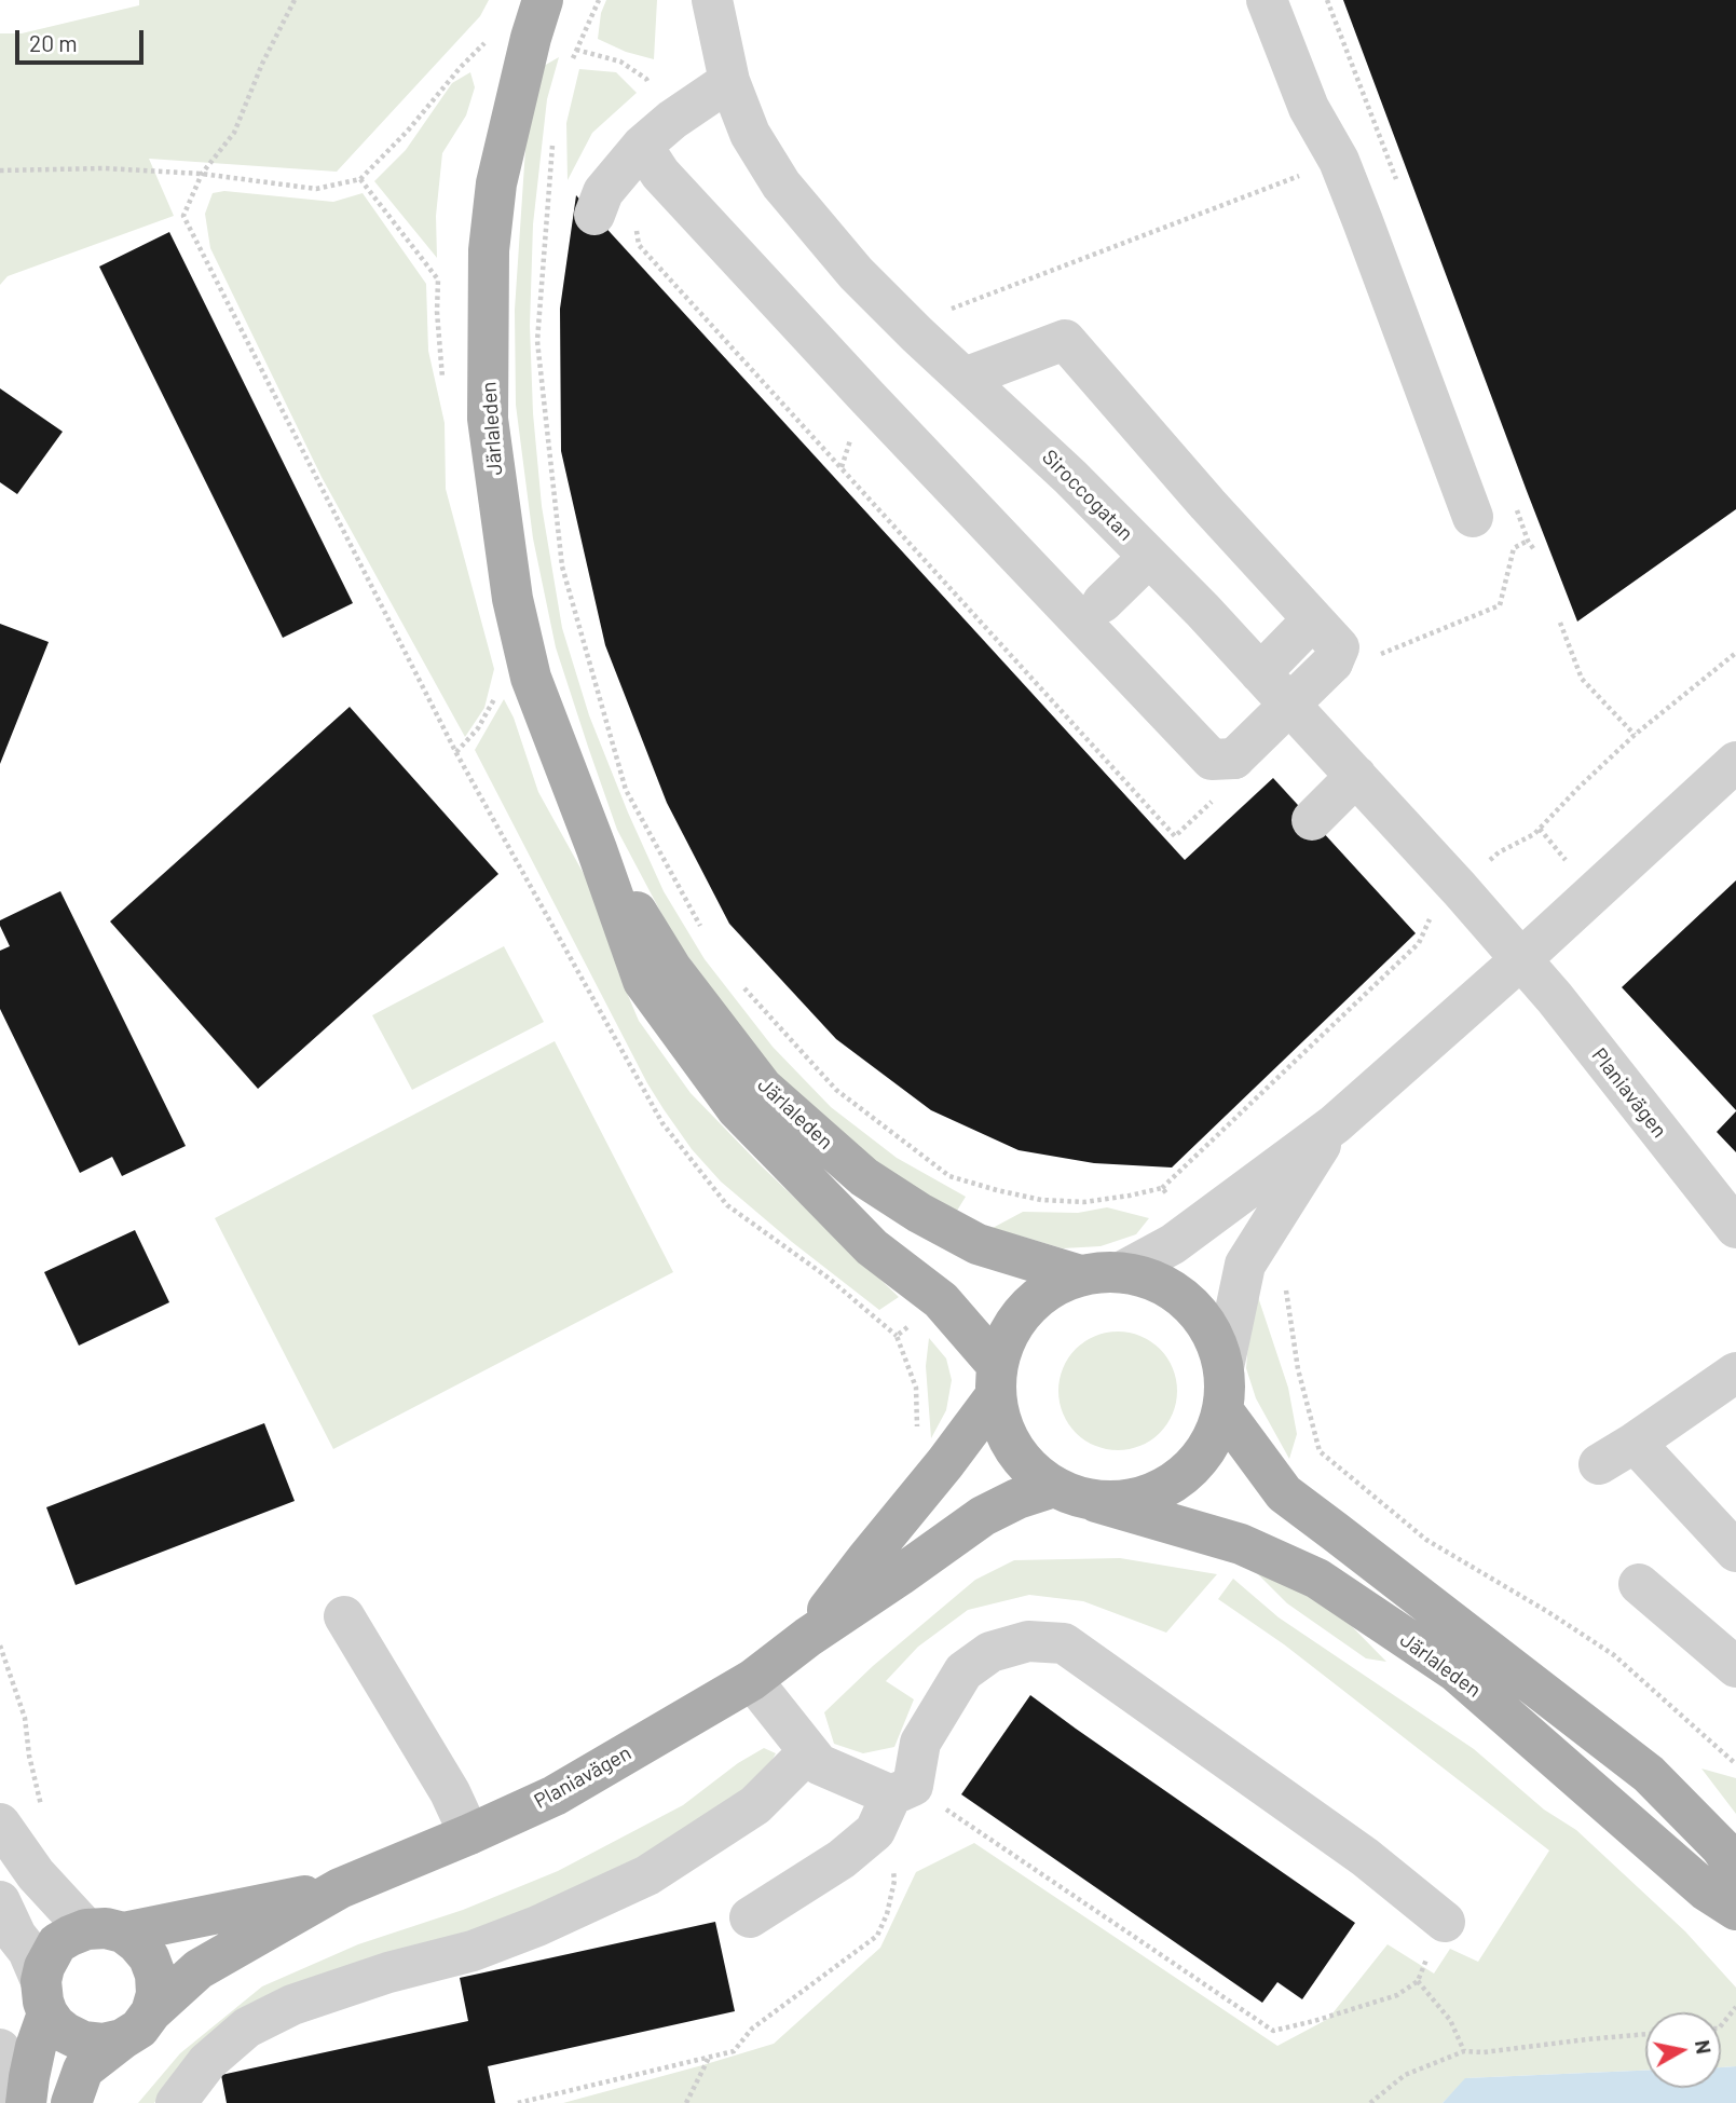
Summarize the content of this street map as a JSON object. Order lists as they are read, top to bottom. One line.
{"streets":{"main road":["Järlaleden","Planiavägen"],"street":["Siroccogatan"]},"crossings":[["Järlaleden","Planiavägen"],["Siroccogatan","Planiavägen"]],"scale_bar":"20 m","north":"right"}
